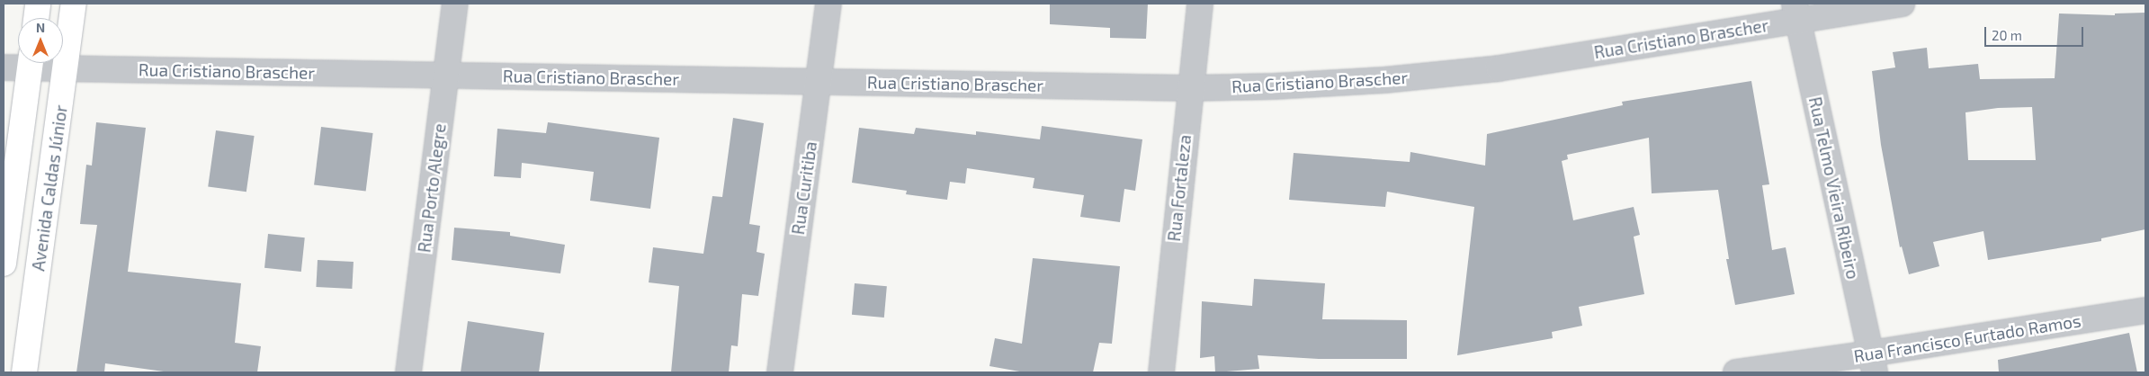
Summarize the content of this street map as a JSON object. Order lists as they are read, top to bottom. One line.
{"streets":{"main road":["Avenida Caldas Júnior"],"street":["Rua Cristiano Brascher","Rua Porto Alegre","Rua Curitiba","Rua Fortaleza","Rua Telmo Vieira Ribeiro","Rua Francisco Furtado Ramos"]},"crossings":[["Rua Cristiano Brascher","Avenida Caldas Júnior"],["Rua Cristiano Brascher","Rua Porto Alegre"],["Rua Cristiano Brascher","Rua Curitiba"],["Rua Cristiano Brascher","Rua Fortaleza"],["Rua Cristiano Brascher","Rua Telmo Vieira Ribeiro"],["Rua Telmo Vieira Ribeiro","Rua Francisco Furtado Ramos"]],"scale_bar":"20 m","north":"top"}
